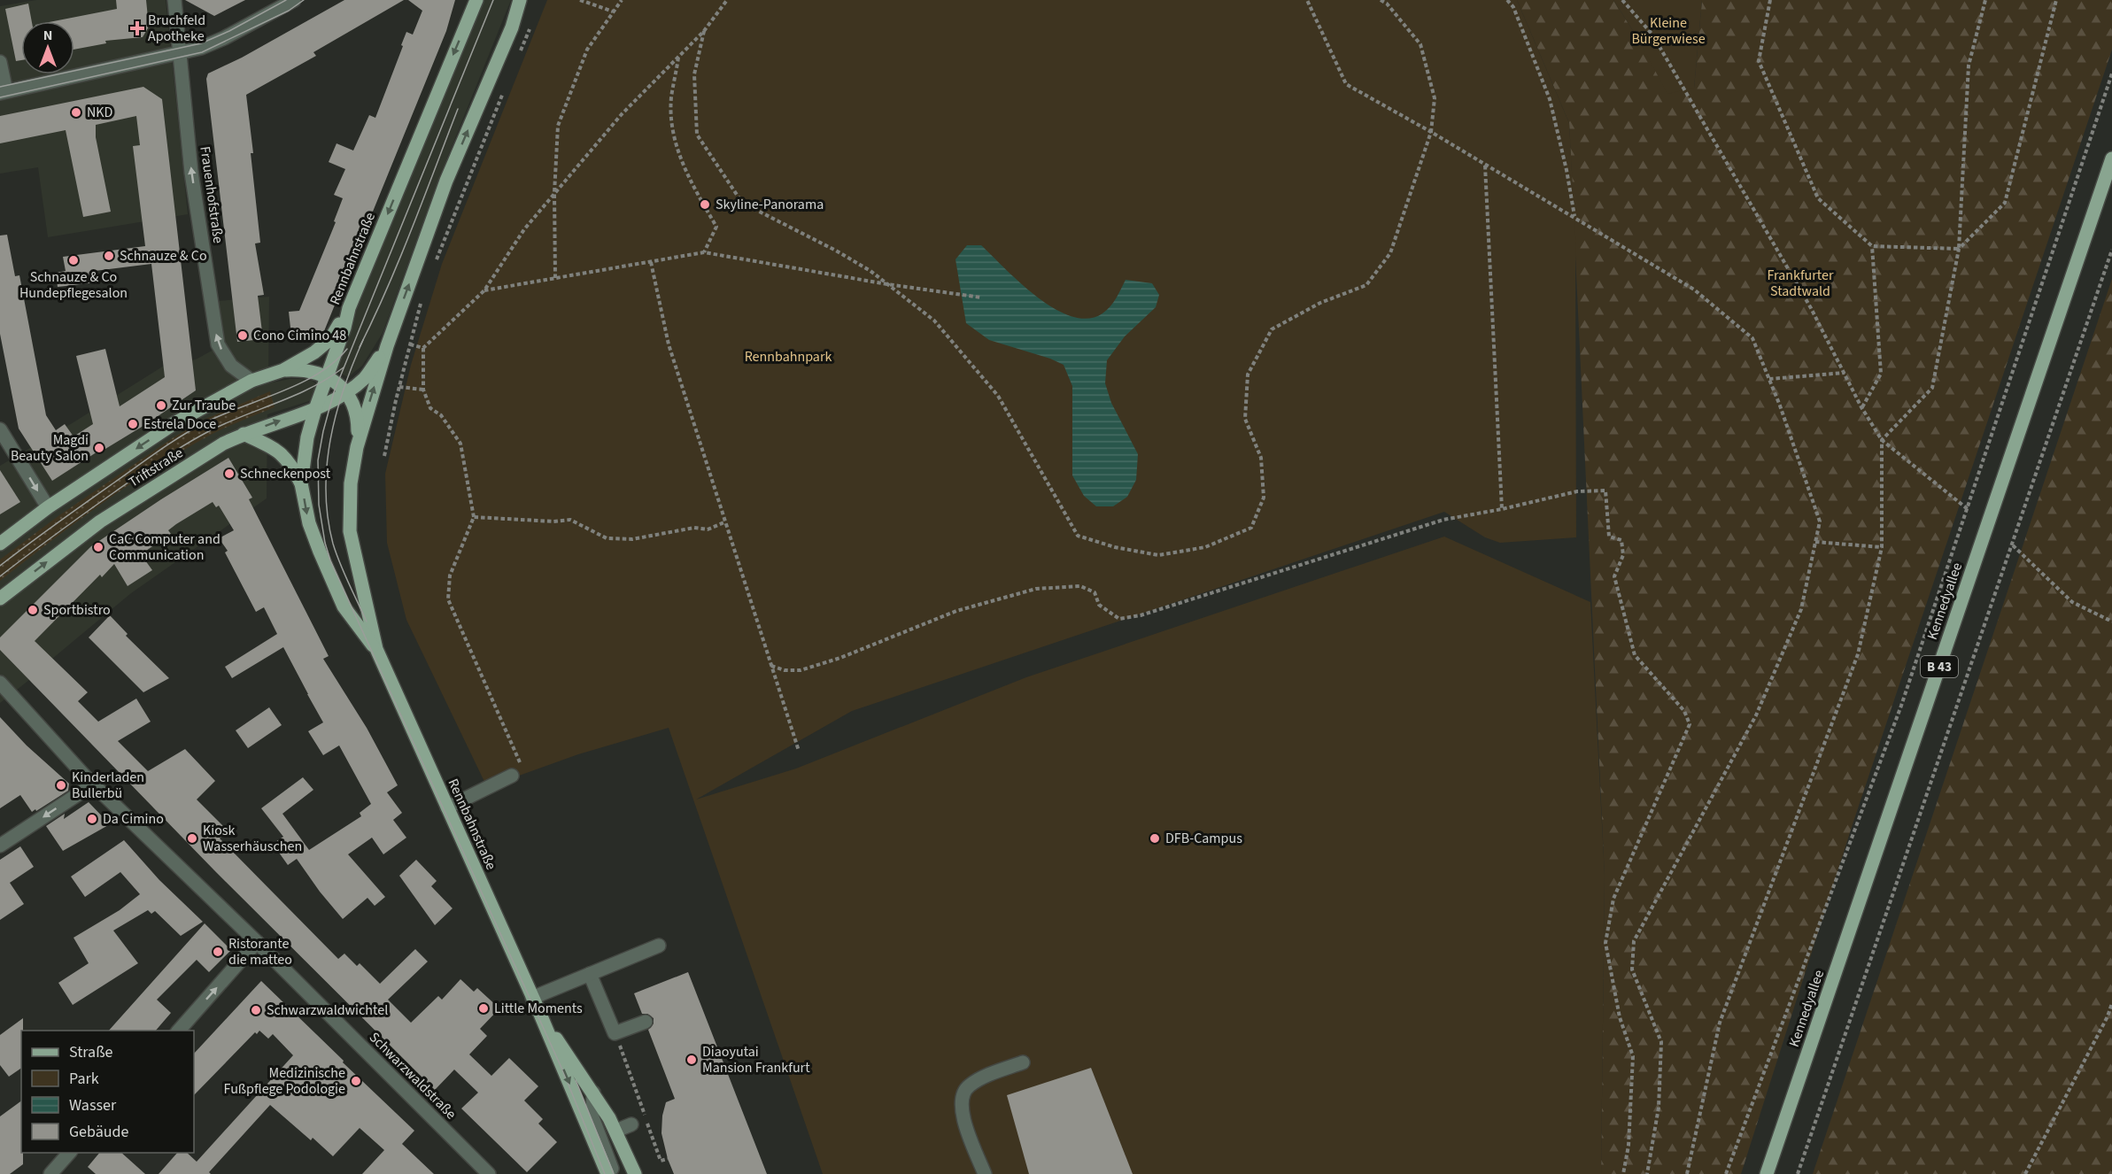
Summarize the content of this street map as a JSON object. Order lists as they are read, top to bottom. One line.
{"streets":{"main road":["Rennbahnstraße","Triftstraße","Kennedyallee","B 43"],"street":["Frauenhofstraße","Schwarzwaldstraße"]},"crossings":[["Frauenhofstraße","Triftstraße"],["Rennbahnstraße","Triftstraße"]],"one_way":["Frauenhofstraße"],"parks":["Kleine Bürgerwiese","Frankfurter Stadtwald","Rennbahnpark"],"places":{"health":["Bruchfeld Apotheke"],"other":["NKD","Skyline-Panorama","Schnauze & Co","Schnauze & Co Hundepflegesalon","Cono Cimino 48","Zur Traube","Estrela Doce","Magdi Beauty Salon","Schneckenpost","CaC Computer and Communication","Sportbistro","Kinderladen Bullerbü","Da Cimino","Kiosk Wasserhäuschen","DFB-Campus","Ristorante die matteo","Little Moments","Schwarzwaldwichtel","Diaoyutai Mansion Frankfurt","Medizinische Fußpflege Podologie"]},"legend":["Straße","Park","Wasser","Gebäude"],"north":"top"}
